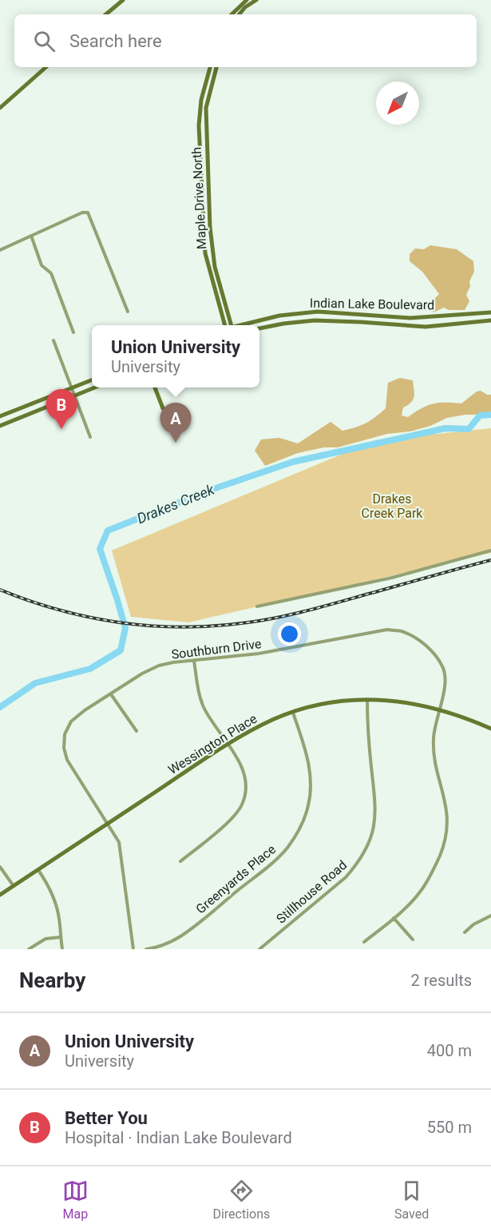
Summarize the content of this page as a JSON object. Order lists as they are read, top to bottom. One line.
{"streets":{"street":["Maple Drive North","Indian Lake Boulevard","Southburn Drive","Wessington Place","Greenyards Place","Stillhouse Road"]},"crossings":[["Southburn Drive","Wessington Place"],["Wessington Place","Greenyards Place"],["Wessington Place","Stillhouse Road"]],"water":["Drakes Creek"],"parks":["Drakes Creek Park"],"north":"bottom left","page":{"search":"Search here","popup":["Union University","University"],"pins":["B","A"],"heading":["Nearby","2 results"],"list":[{"mark":"A","name":"Union University","note":"University","value":"400 m"},{"mark":"B","name":"Better You","note":"Hospital · Indian Lake Boulevard","value":"550 m"}],"nav":["Map","Directions","Saved"]}}
